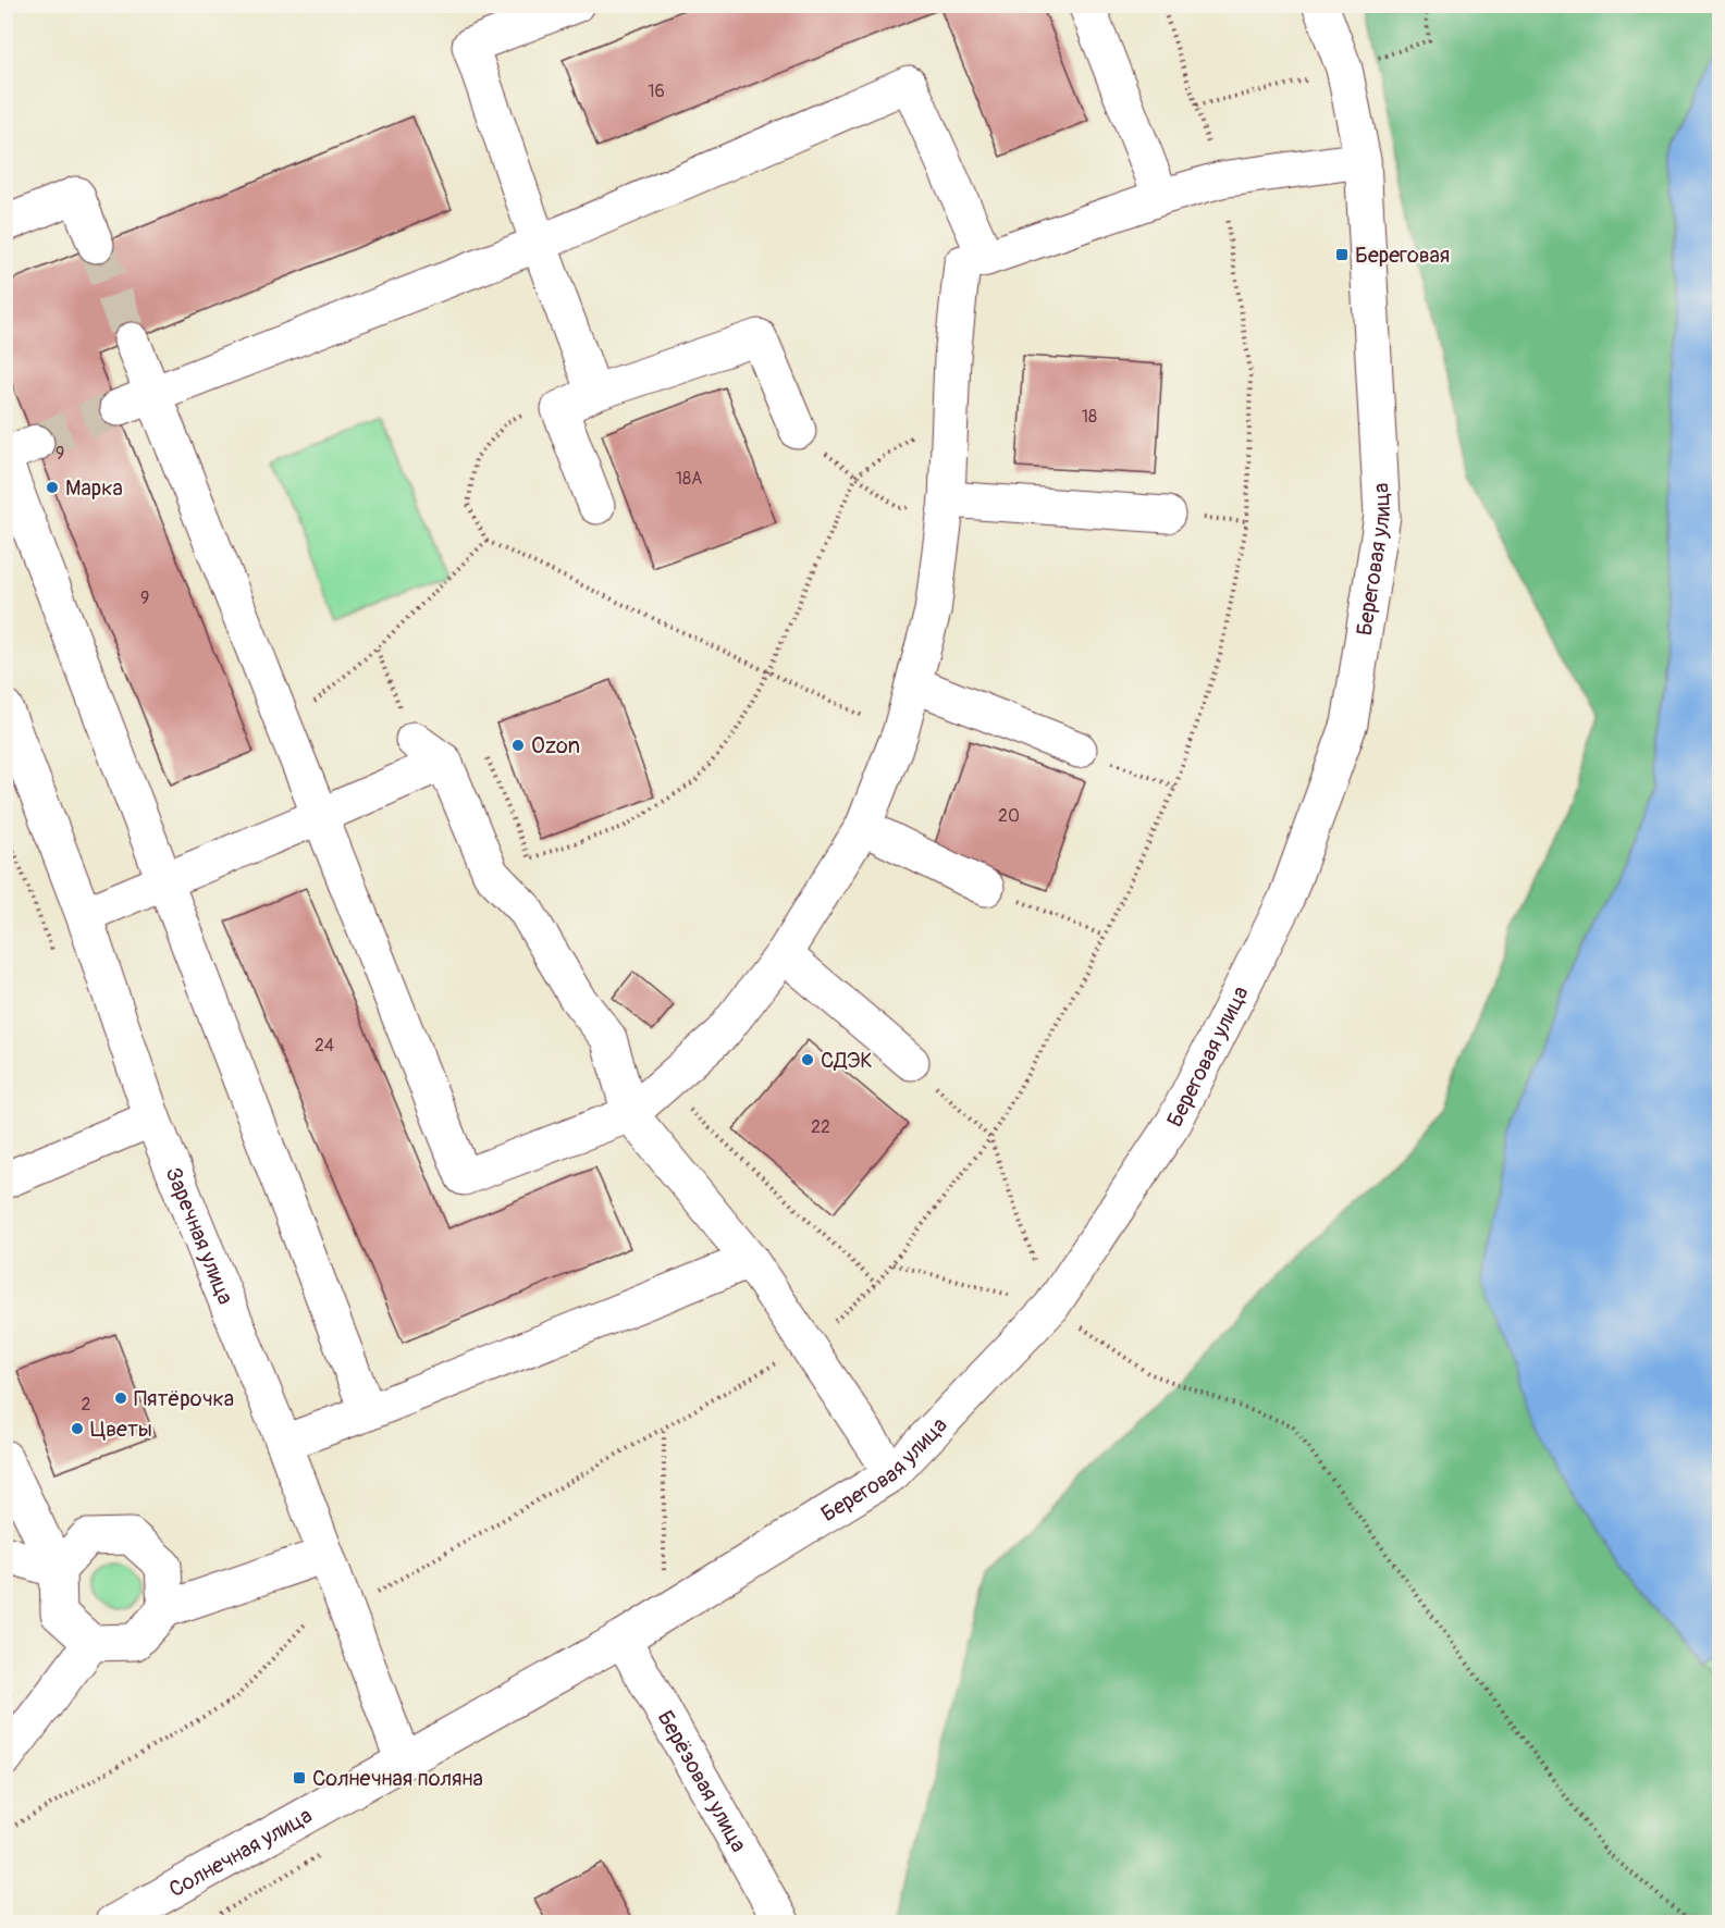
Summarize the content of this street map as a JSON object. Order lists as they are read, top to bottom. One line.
{"streets":{"street":["Береговая улица","Заречная улица","Берёзовая улица","Солнечная улица"]},"crossings":[["Береговая улица","Заречная улица"],["Береговая улица","Берёзовая улица"],["Береговая улица","Солнечная улица"],["Заречная улица","Солнечная улица"]],"places":{"transit":["Береговая","Солнечная поляна"],"other":["Марка","Ozon","СДЭК","Пятёрочка","Цветы"]},"house_numbers":["16","18","9","18А","9","20","24","22","2"]}
